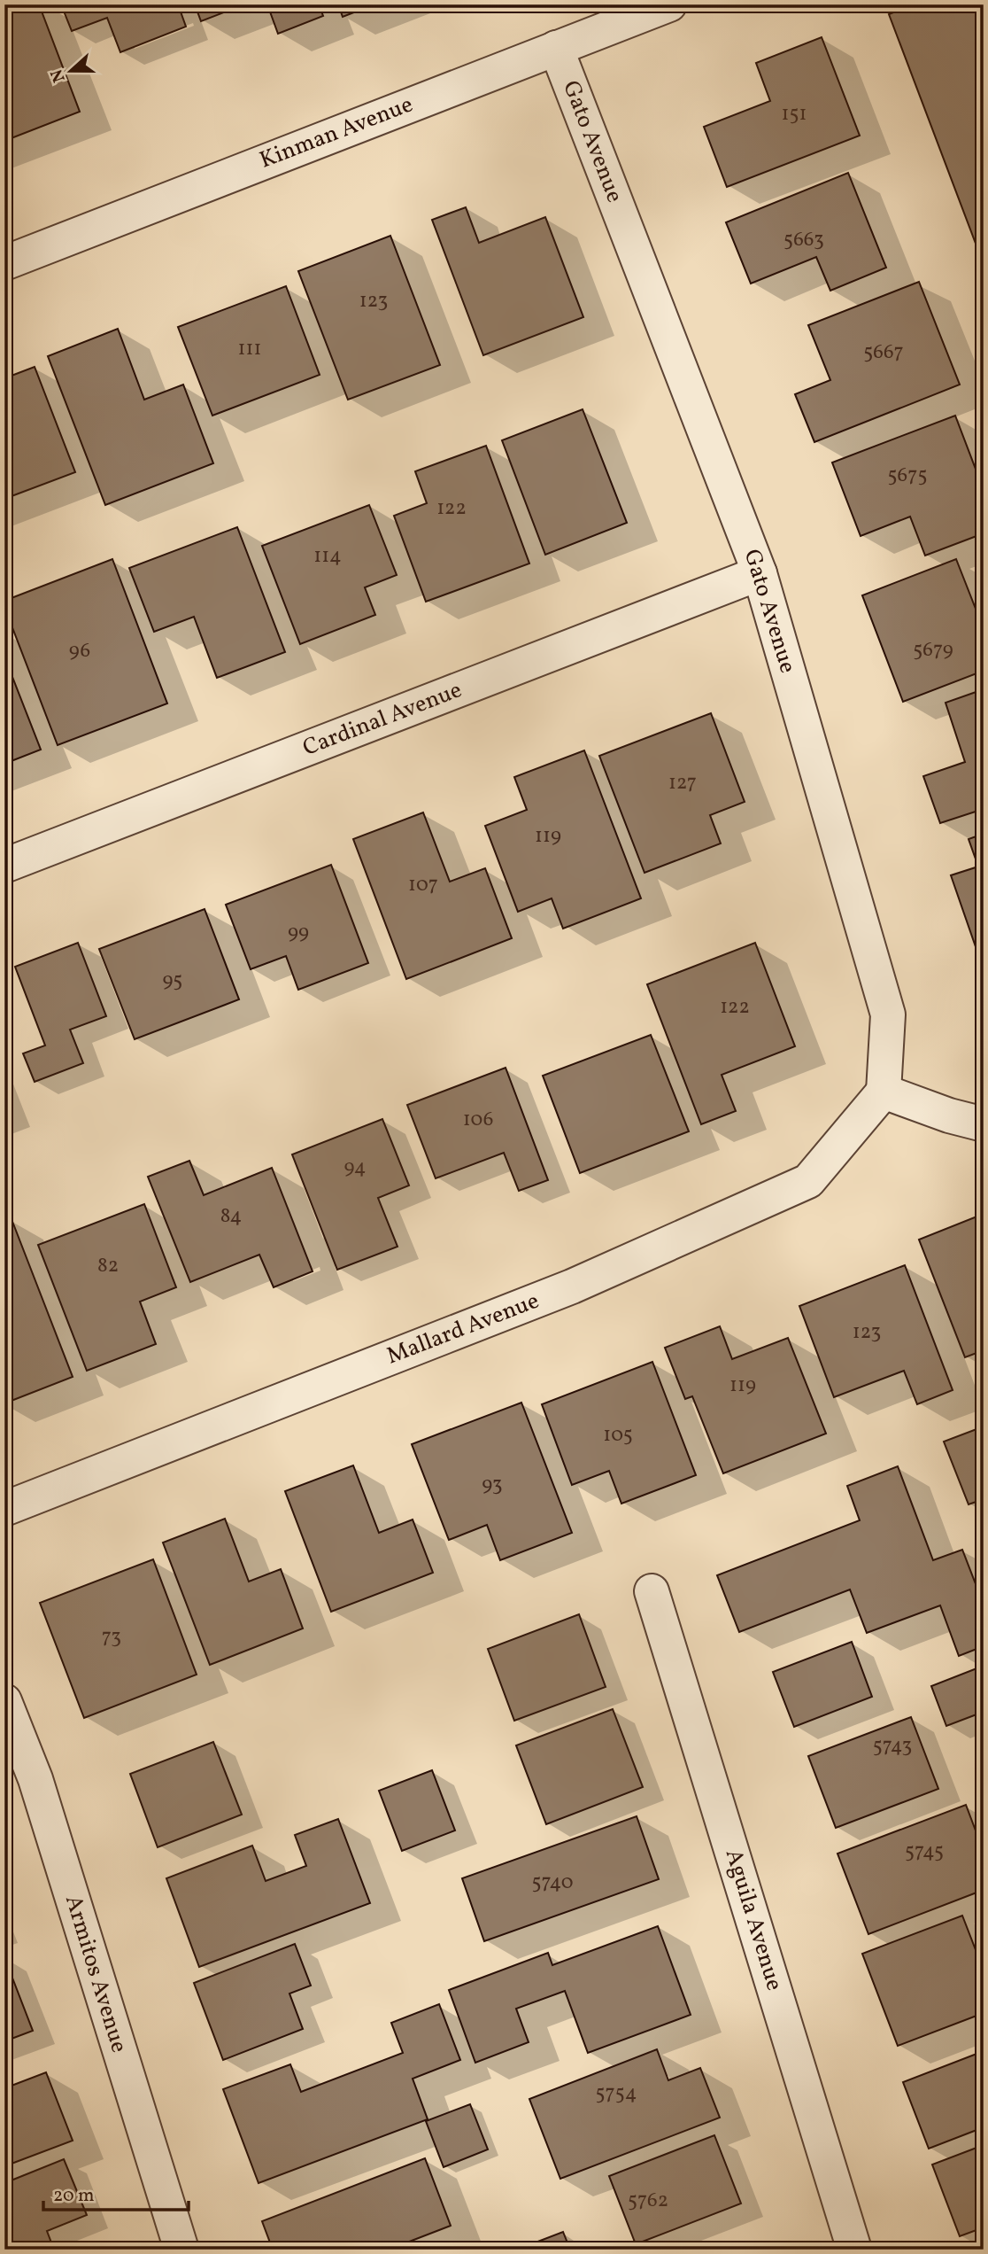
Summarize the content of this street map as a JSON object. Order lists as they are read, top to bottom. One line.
{"streets":{"street":["Kinman Avenue","Gato Avenue","Cardinal Avenue","Mallard Avenue","Aguila Avenue","Armitos Avenue"]},"crossings":[["Kinman Avenue","Gato Avenue"],["Gato Avenue","Cardinal Avenue"],["Gato Avenue","Mallard Avenue"]],"house_numbers":["151","5663","123","111","5667","5675","122","114","5679","96","127","119","107","99","95","122","106","94","84","82","123","119","105","93","73","5743","5745","5740","5754","5762"],"scale_bar":"20 m","north":"left"}
